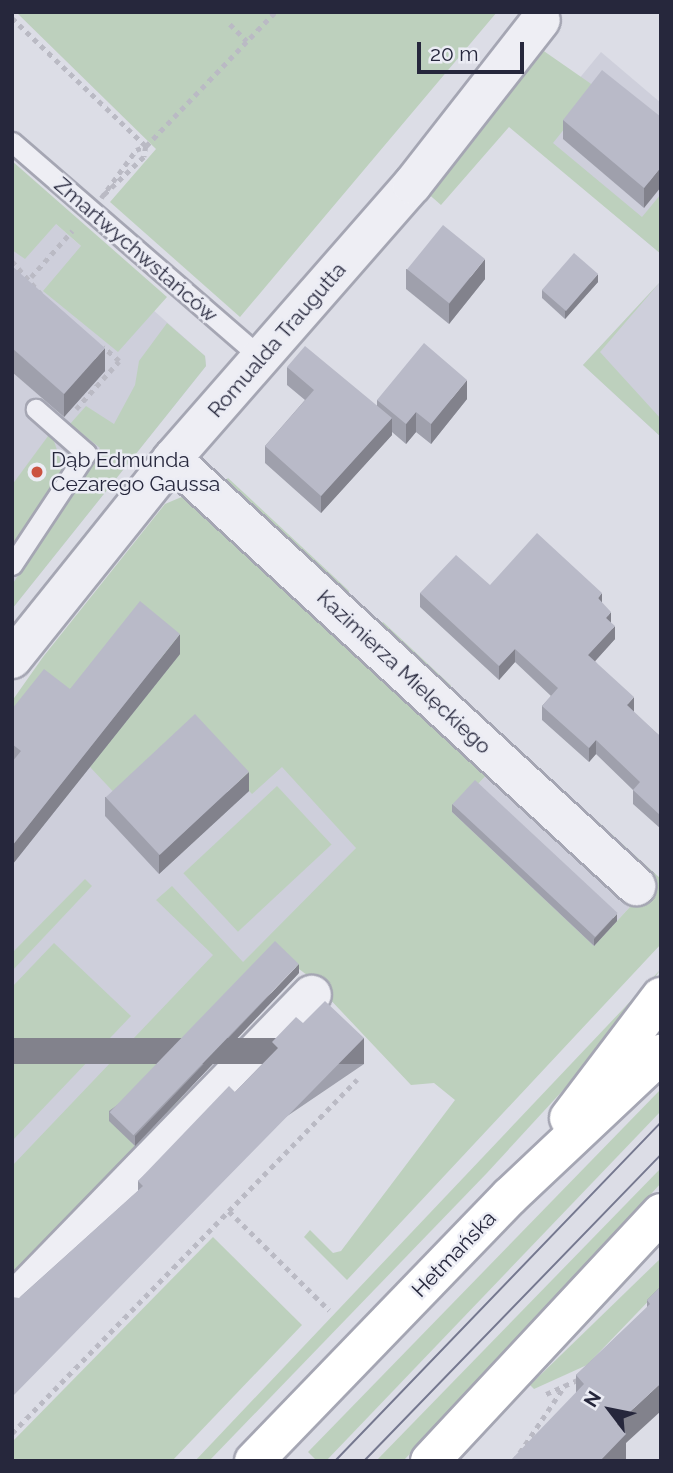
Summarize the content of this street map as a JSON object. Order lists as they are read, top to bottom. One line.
{"streets":{"main road":["Hetmańska"],"street":["Romualda Traugutta","Kazimierza Mielęckiego"],"lane":["Zmartwychwstańców"]},"crossings":[["Zmartwychwstańców","Romualda Traugutta"],["Romualda Traugutta","Kazimierza Mielęckiego"]],"places":["Dąb Edmunda Cezarego Gaussa"],"scale_bar":"20 m","north":"top left"}
